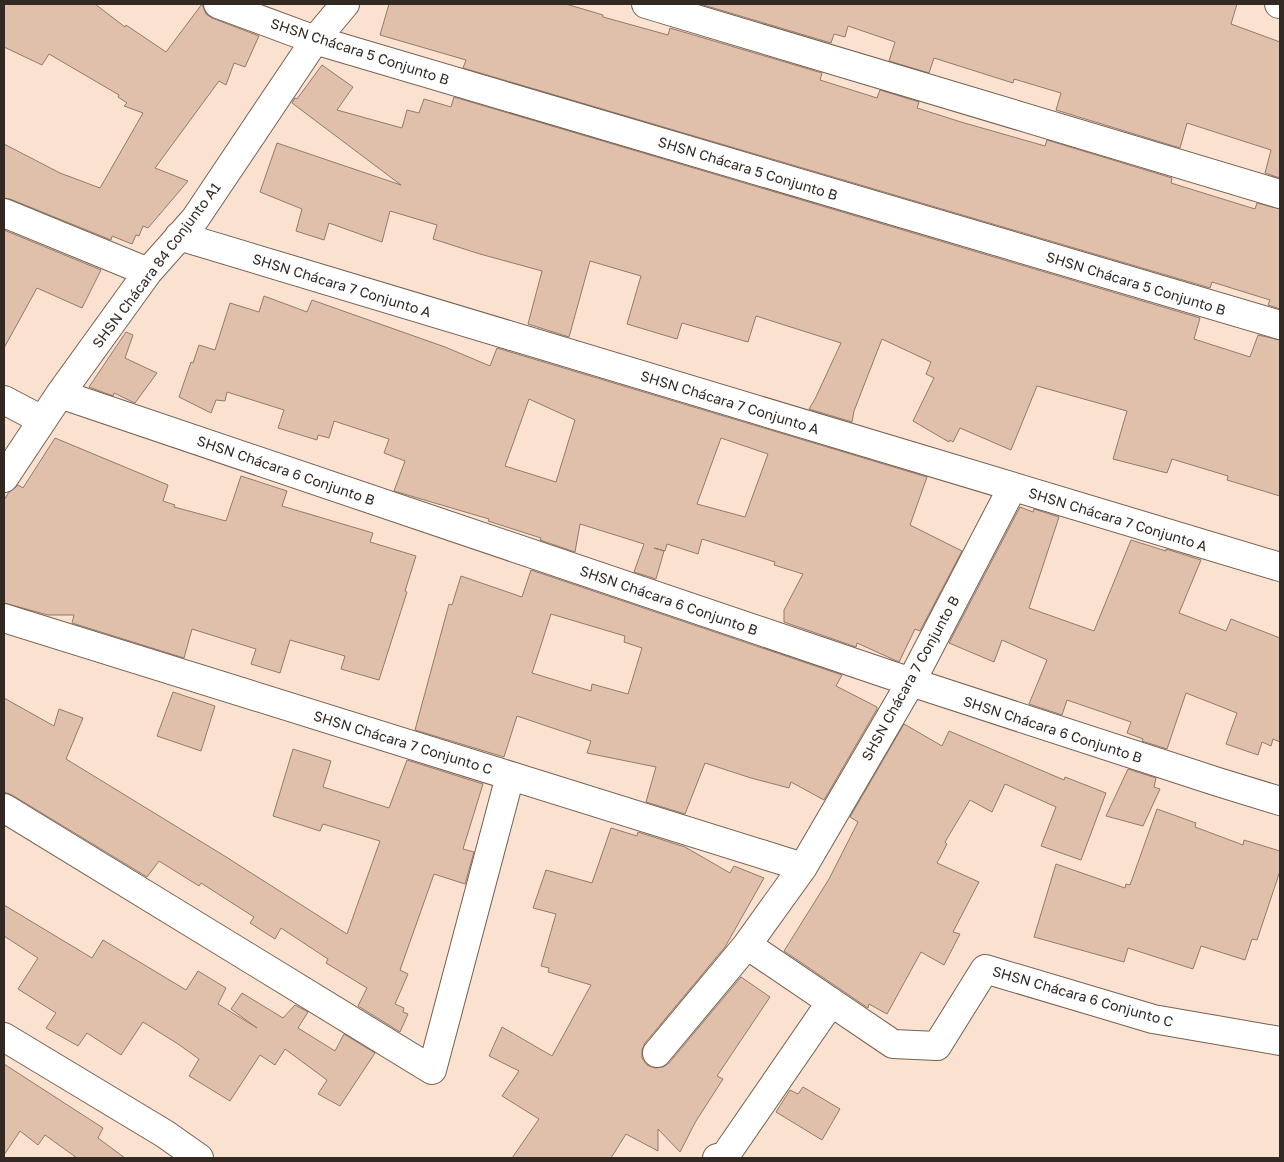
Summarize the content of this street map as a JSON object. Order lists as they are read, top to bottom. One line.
{"streets":{"street":["SHSN Chácara 5 Conjunto B","SHSN Chácara 84 Conjunto A1","SHSN Chácara 7 Conjunto A","SHSN Chácara 6 Conjunto B","SHSN Chácara 7 Conjunto B","SHSN Chácara 7 Conjunto C","SHSN Chácara 6 Conjunto C"]},"crossings":[["SHSN Chácara 5 Conjunto B","SHSN Chácara 84 Conjunto A1"],["SHSN Chácara 84 Conjunto A1","SHSN Chácara 7 Conjunto A"],["SHSN Chácara 84 Conjunto A1","SHSN Chácara 6 Conjunto B"],["SHSN Chácara 7 Conjunto A","SHSN Chácara 7 Conjunto B"],["SHSN Chácara 6 Conjunto B","SHSN Chácara 7 Conjunto B"],["SHSN Chácara 7 Conjunto B","SHSN Chácara 7 Conjunto C"],["SHSN Chácara 7 Conjunto B","SHSN Chácara 6 Conjunto C"]]}
